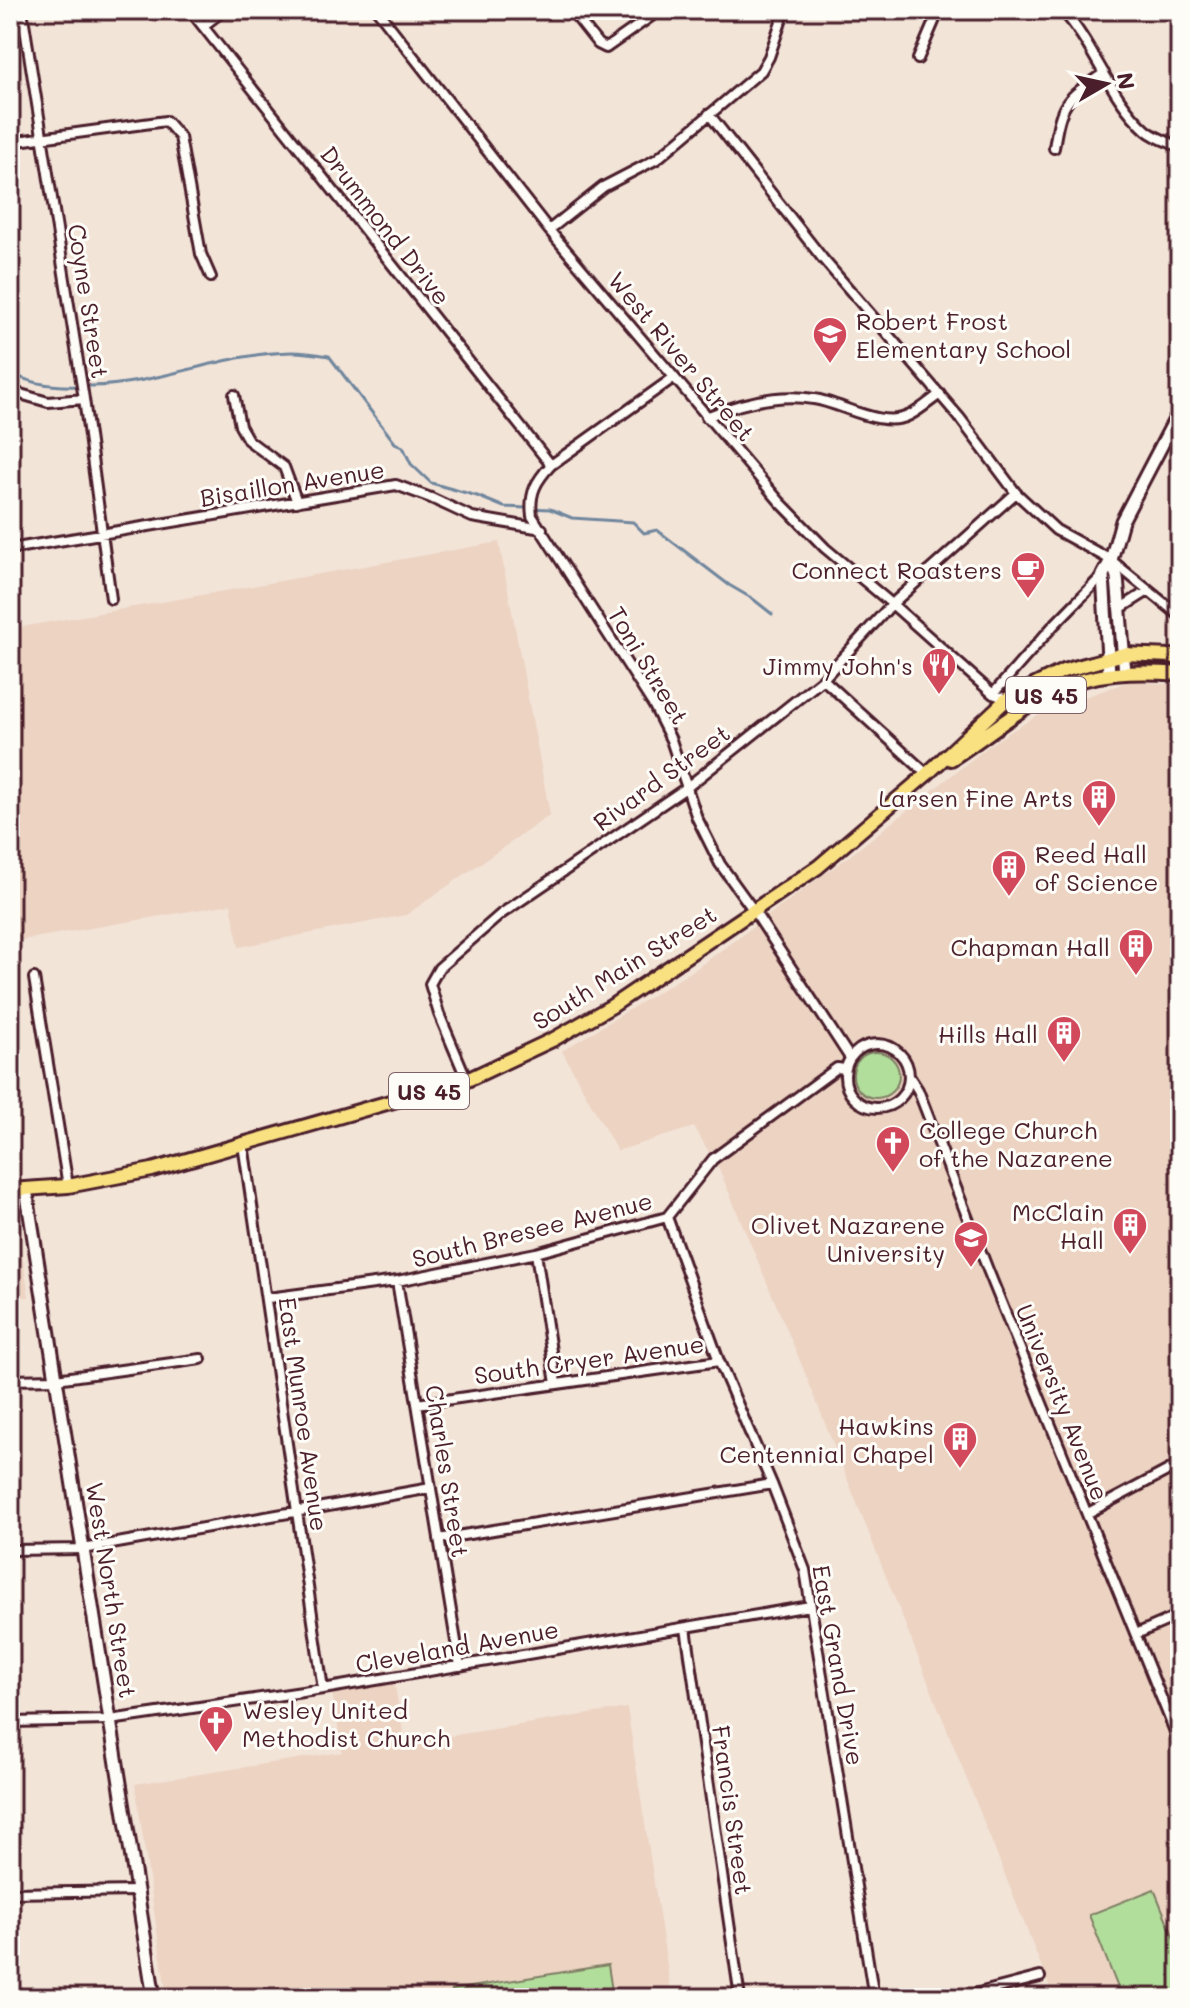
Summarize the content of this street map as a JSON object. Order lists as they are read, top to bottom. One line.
{"streets":{"main road":["US 45","South Main Street","West North Street"],"street":["Drummond Drive","Coyne Street","West River Street","Bisaillon Avenue","Toni Street","Rivard Street","South Bresee Avenue","South Cryer Avenue","University Avenue","East Munroe Avenue","Charles Street","Cleveland Avenue","East Grand Drive","Francis Street"]},"crossings":[["Coyne Street","Bisaillon Avenue"],["West River Street","Rivard Street"],["West River Street","South Main Street"],["Bisaillon Avenue","Toni Street"],["Toni Street","Rivard Street"],["Toni Street","South Main Street"],["US 45","South Main Street"],["US 45","West North Street"],["Rivard Street","South Main Street"],["South Main Street","East Munroe Avenue"],["South Main Street","West North Street"],["South Bresee Avenue","University Avenue"],["South Bresee Avenue","East Munroe Avenue"],["South Bresee Avenue","Charles Street"],["South Bresee Avenue","East Grand Drive"],["South Cryer Avenue","Charles Street"],["South Cryer Avenue","East Grand Drive"],["East Munroe Avenue","Cleveland Avenue"],["Charles Street","Cleveland Avenue"],["West North Street","Cleveland Avenue"],["Cleveland Avenue","East Grand Drive"],["Cleveland Avenue","Francis Street"]],"places":{"school or university":["Robert Frost Elementary School","Olivet Nazarene University"],"cafe":["Connect Roasters"],"restaurant":["Jimmy John's"],"building":["Larsen Fine Arts","Reed Hall of Science","Chapman Hall","Hills Hall","McClain Hall","Hawkins Centennial Chapel"],"church":["College Church of the Nazarene","Wesley United Methodist Church"]},"north":"right"}
